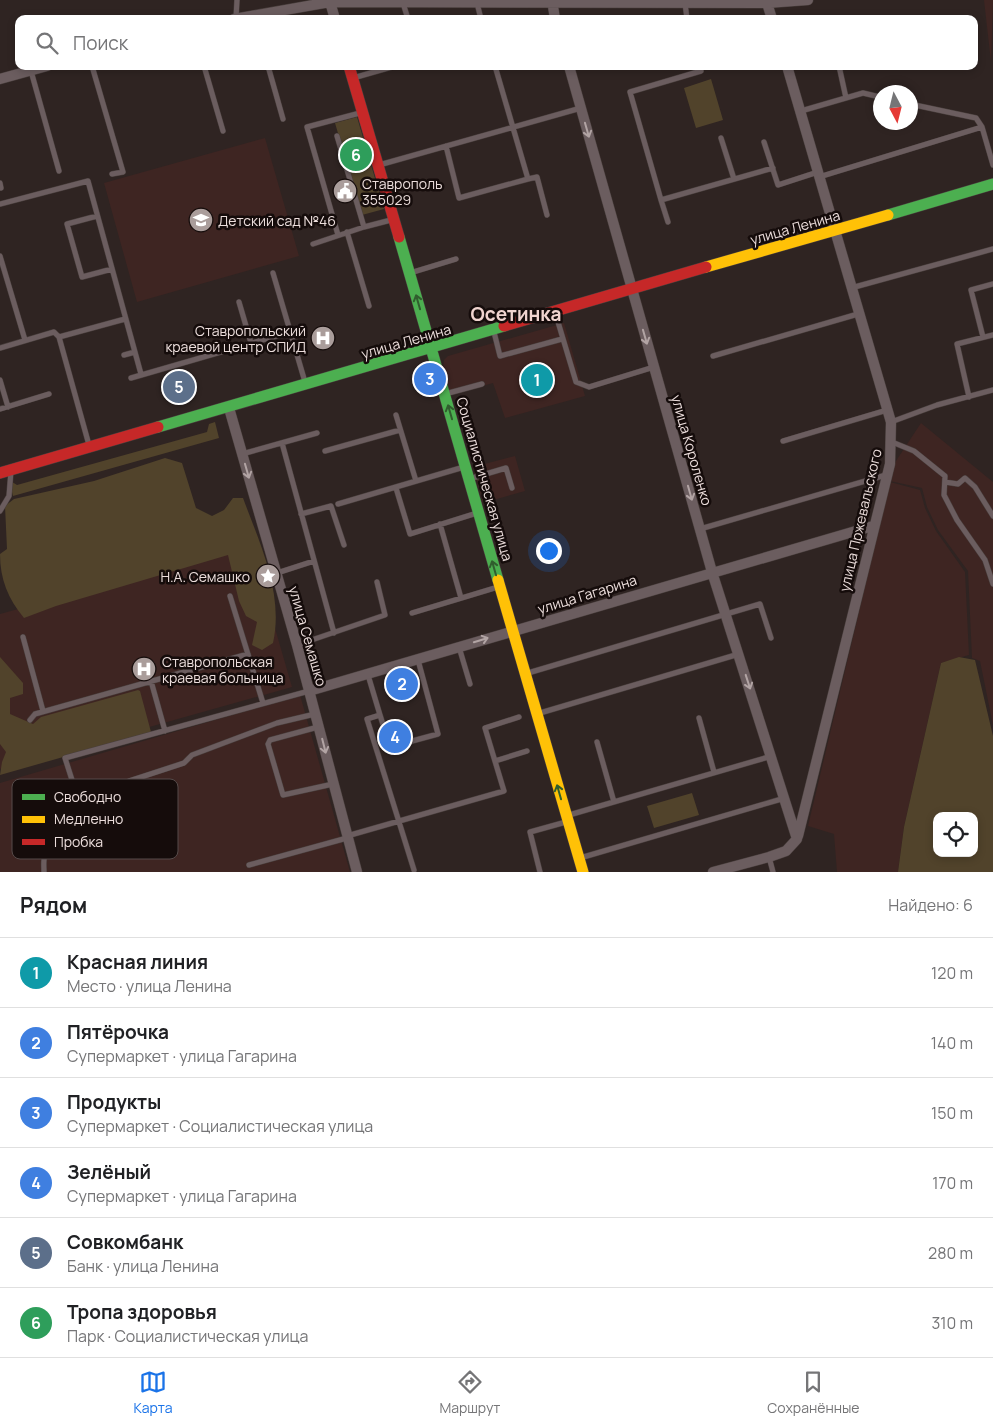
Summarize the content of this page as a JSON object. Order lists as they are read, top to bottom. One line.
{"streets":{"main road":["улица Ленина","Социалистическая улица"],"street":["улица Короленко","улица Пржевальского","улица Гагарина","улица Семашко"]},"crossings":[["улица Ленина","улица Короленко"],["улица Ленина","Социалистическая улица"],["улица Ленина","улица Пржевальского"],["улица Ленина","улица Семашко"],["улица Короленко","улица Пржевальского"],["улица Короленко","улица Гагарина"],["Социалистическая улица","улица Гагарина"],["улица Пржевальского","улица Гагарина"],["улица Гагарина","улица Семашко"]],"one_way":["улица Короленко","Социалистическая улица","улица Семашко"],"districts":["Осетинка"],"places":{"public building":["Ставрополь 355029"],"school or university":["Детский сад №46"],"hospital":["Ставропольский краевой центр СПИД","Ставропольская краевая больница"],"place":["Н.А. Семашко"]},"legend":["Свободно","Медленно","Пробка"],"north":"bottom","page":{"search":"Поиск","pins":["6","3","1","5","2","4"],"heading":["Рядом","Найдено: 6"],"list":[{"mark":"1","name":"Красная линия","note":"Место · улица Ленина","value":"120 m"},{"mark":"2","name":"Пятёрочка","note":"Супермаркет · улица Гагарина","value":"140 m"},{"mark":"3","name":"Продукты","note":"Супермаркет · Социалистическая улица","value":"150 m"},{"mark":"4","name":"Зелёный","note":"Супермаркет · улица Гагарина","value":"170 m"},{"mark":"5","name":"Совкомбанк","note":"Банк · улица Ленина","value":"280 m"},{"mark":"6","name":"Тропа здоровья","note":"Парк · Социалистическая улица","value":"310 m"}],"nav":["Карта","Маршрут","Сохранённые"]}}
